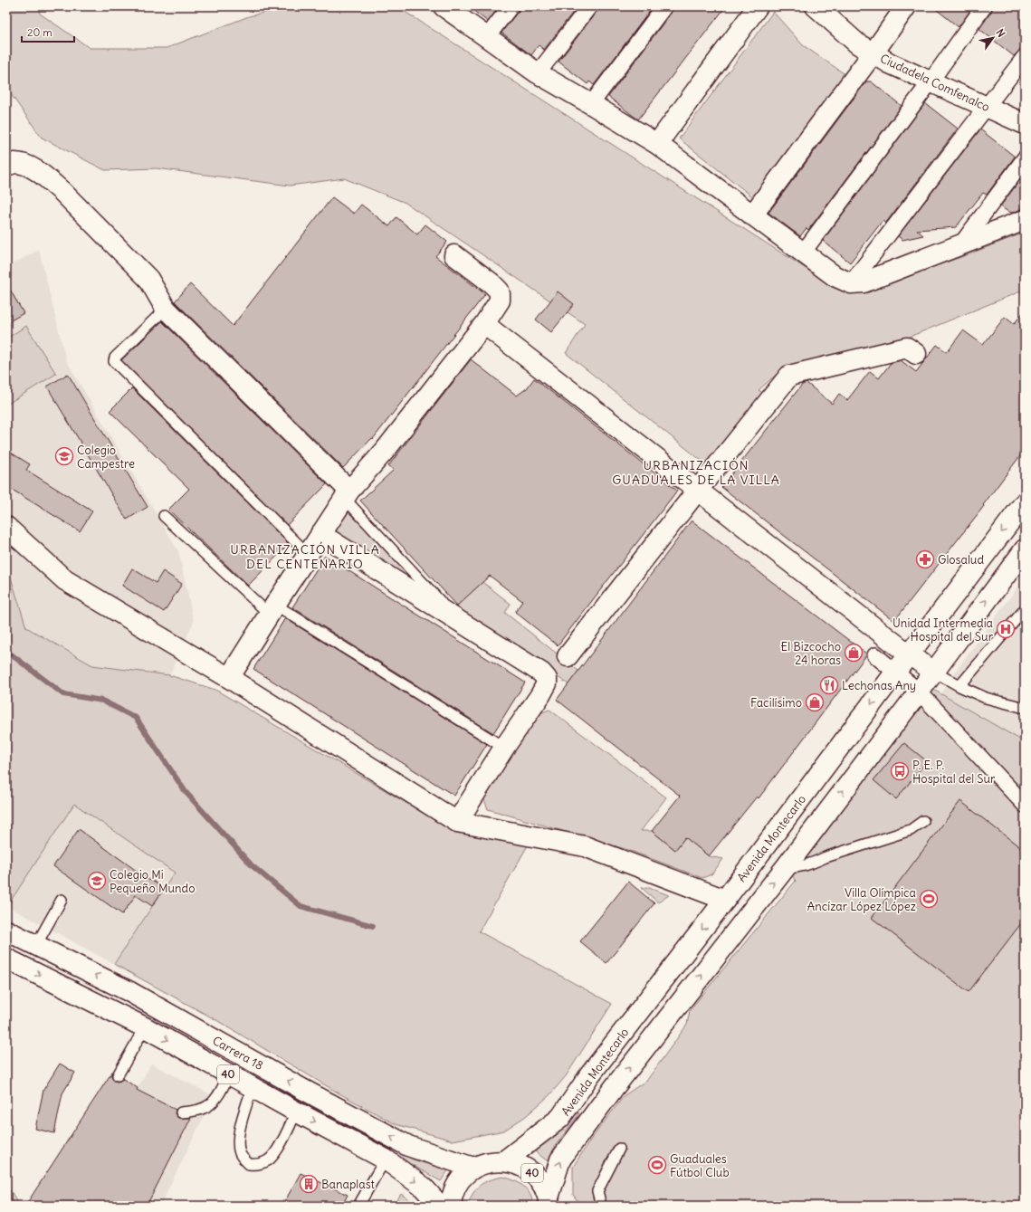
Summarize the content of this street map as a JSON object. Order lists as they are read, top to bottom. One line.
{"streets":{"street":["Ciudadela Comfenalco","Avenida Montecarlo","Carrera 18","40"]},"crossings":[["Avenida Montecarlo","40"],["Carrera 18","40"]],"districts":["URBANIZACIÓN GUADUALES DE LA VILLA","URBANIZACIÓN VILLA DEL CENTENARIO"],"places":{"school or university":["Colegio Campestre","Colegio Mi Pequeño Mundo"],"pharmacy":["Glosalud"],"hospital":["Unidad Intermedia Hospital del Sur"],"shop":["El Bizcocho 24 horas","Facilísimo"],"restaurant":["Lechonas Any"],"bus stop":["P. E. P. Hospital del Sur"],"sports":["Villa Olímpica Ancízar López López","Guaduales Fútbol Club"],"building":["Banaplast"]},"scale_bar":"20 m","north":"top right"}
